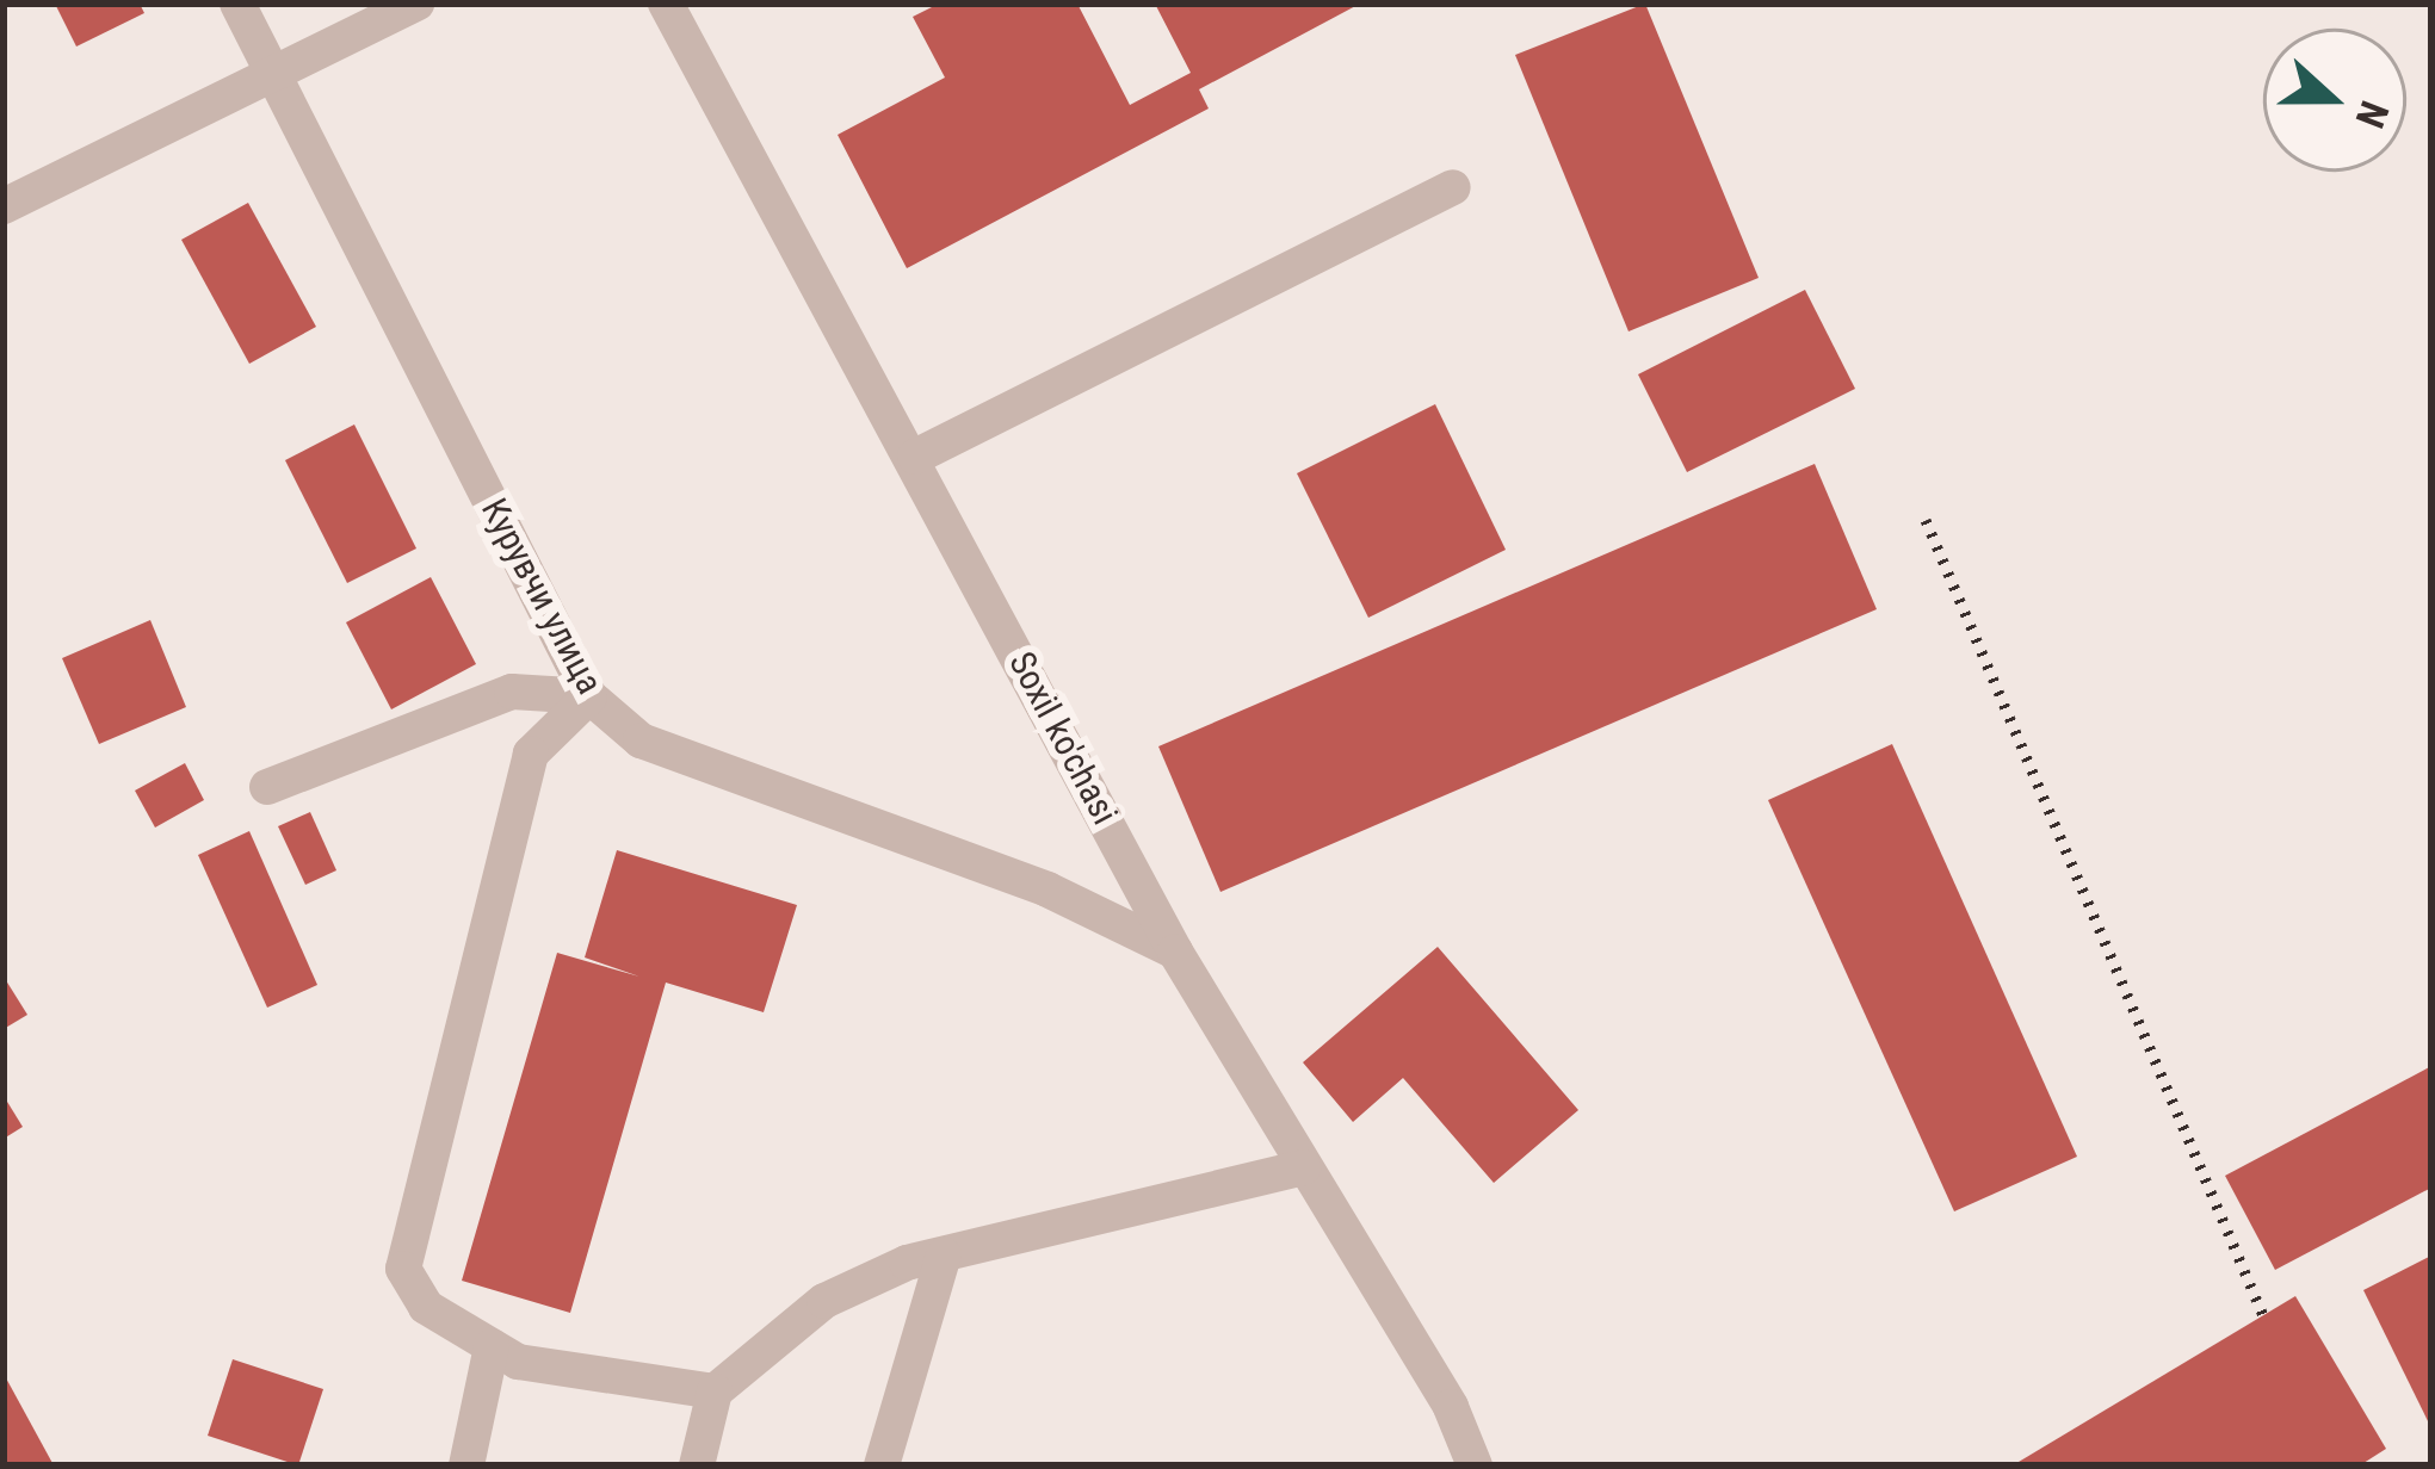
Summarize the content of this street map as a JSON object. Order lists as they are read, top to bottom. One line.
{"streets":{"street":["Курувчи улица","Soxil ko'chasi"]},"crossings":[["Курувчи улица","Soxil ko'chasi"]],"north":"right"}
